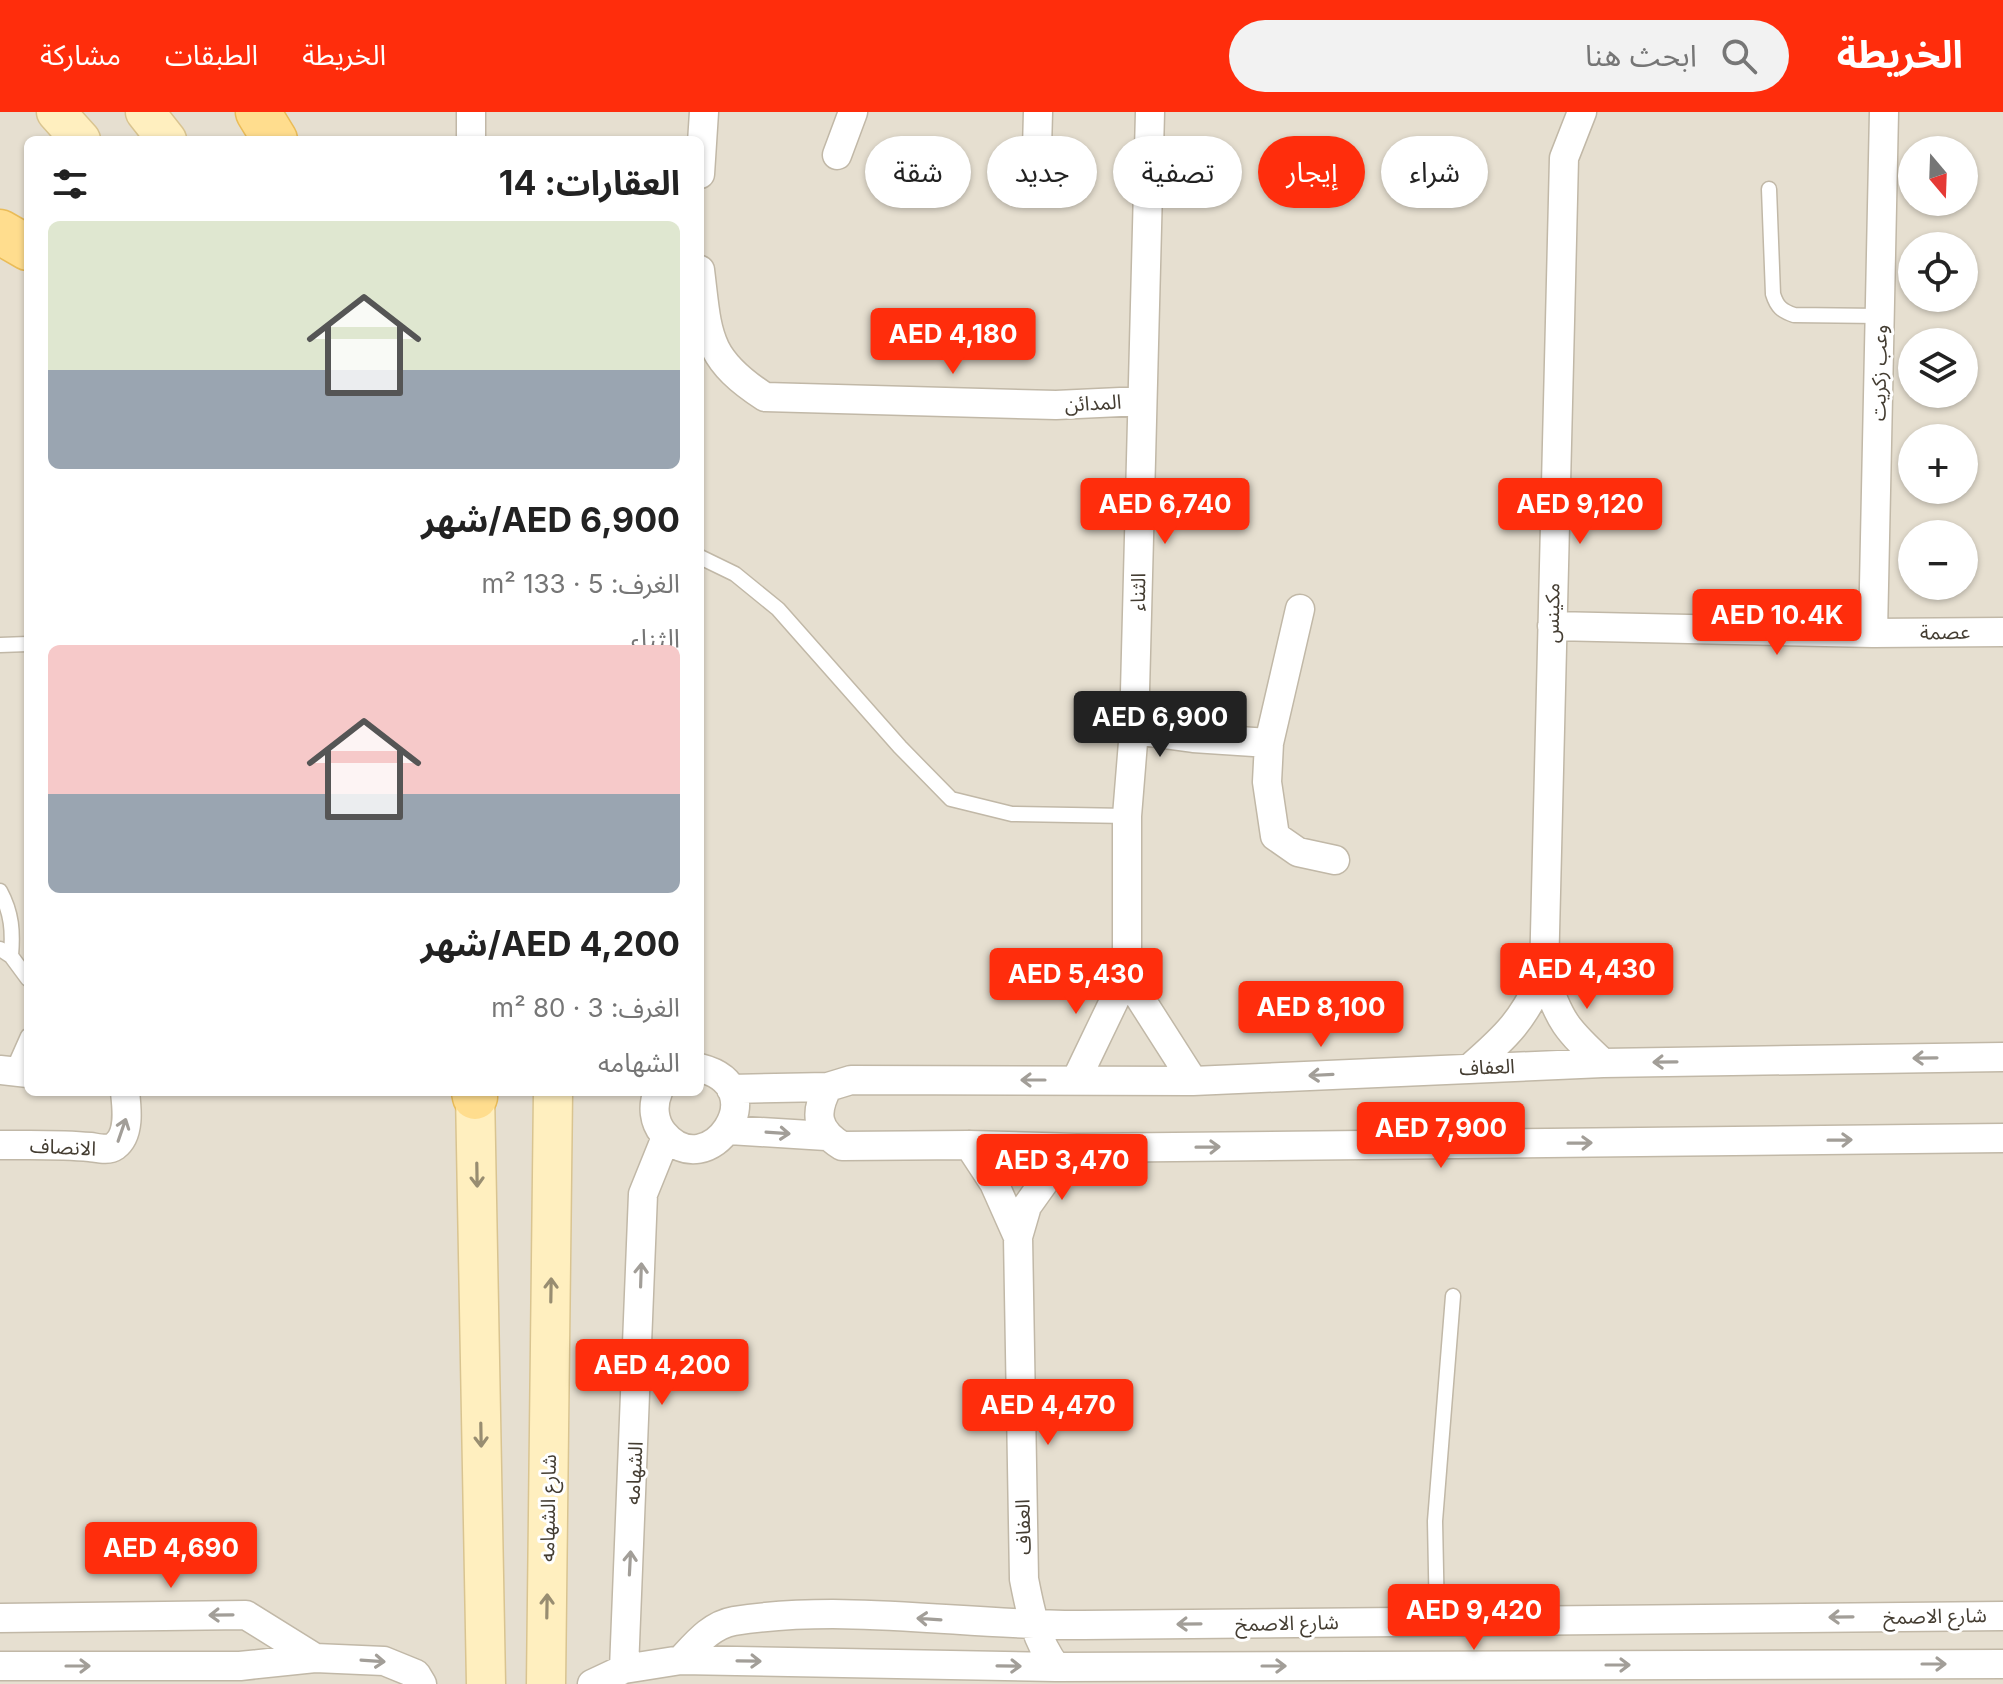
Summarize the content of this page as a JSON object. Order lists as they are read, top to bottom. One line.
{"streets":{"main road":["شارع الشهامه"],"street":["وعب زكريت","المدائن","الثناء","مكينس","عصمة","العفاف","الانصاف","الشهامه","شارع الاصمخ"]},"crossings":[["وعب زكريت","عصمة"],["المدائن","الثناء"],["الثناء","العفاف"],["مكينس","عصمة"],["مكينس","العفاف"],["العفاف","شارع الاصمخ"]],"one_way":["الشهامه"],"north":"bottom","page":{"header":"الخريطة","search":"ابحث هنا","nav":["الخريطة","الطبقات","مشاركة"],"map_buttons":["+","−"],"chip":["شراء","إيجار","تصفية","جديد","شقة"],"heading":"العقارات: 14","list":[{"name":"AED 6,900/شهر","note":"الغرف: 5 · 133 m² · الثناء"},{"name":"AED 4,200/شهر","note":"الغرف: 3 · 80 m² · الشهامه"}],"price":["AED 4,180","AED 6,740","AED 9,120","AED 10.4K","AED 6,900","AED 4,430","AED 5,430","AED 8,100","AED 7,900","AED 3,470","AED 4,200","AED 4,470","AED 4,690","AED 9,420"]}}
